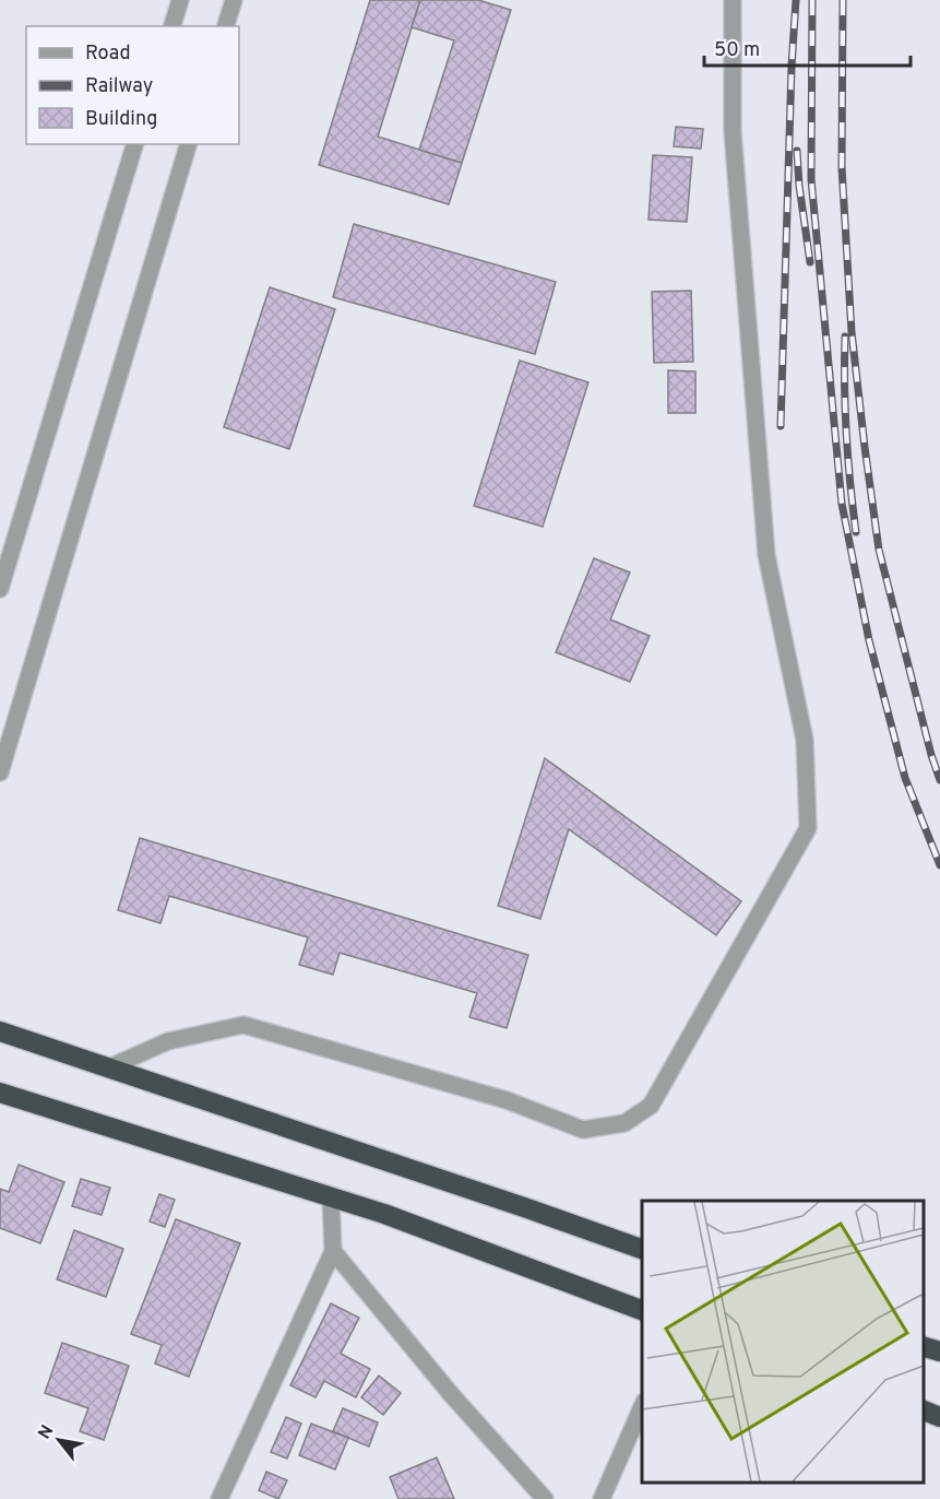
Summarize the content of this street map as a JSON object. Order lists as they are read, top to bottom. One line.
{"legend":["Road","Railway","Building"],"scale_bar":"50 m","north":"top left"}
